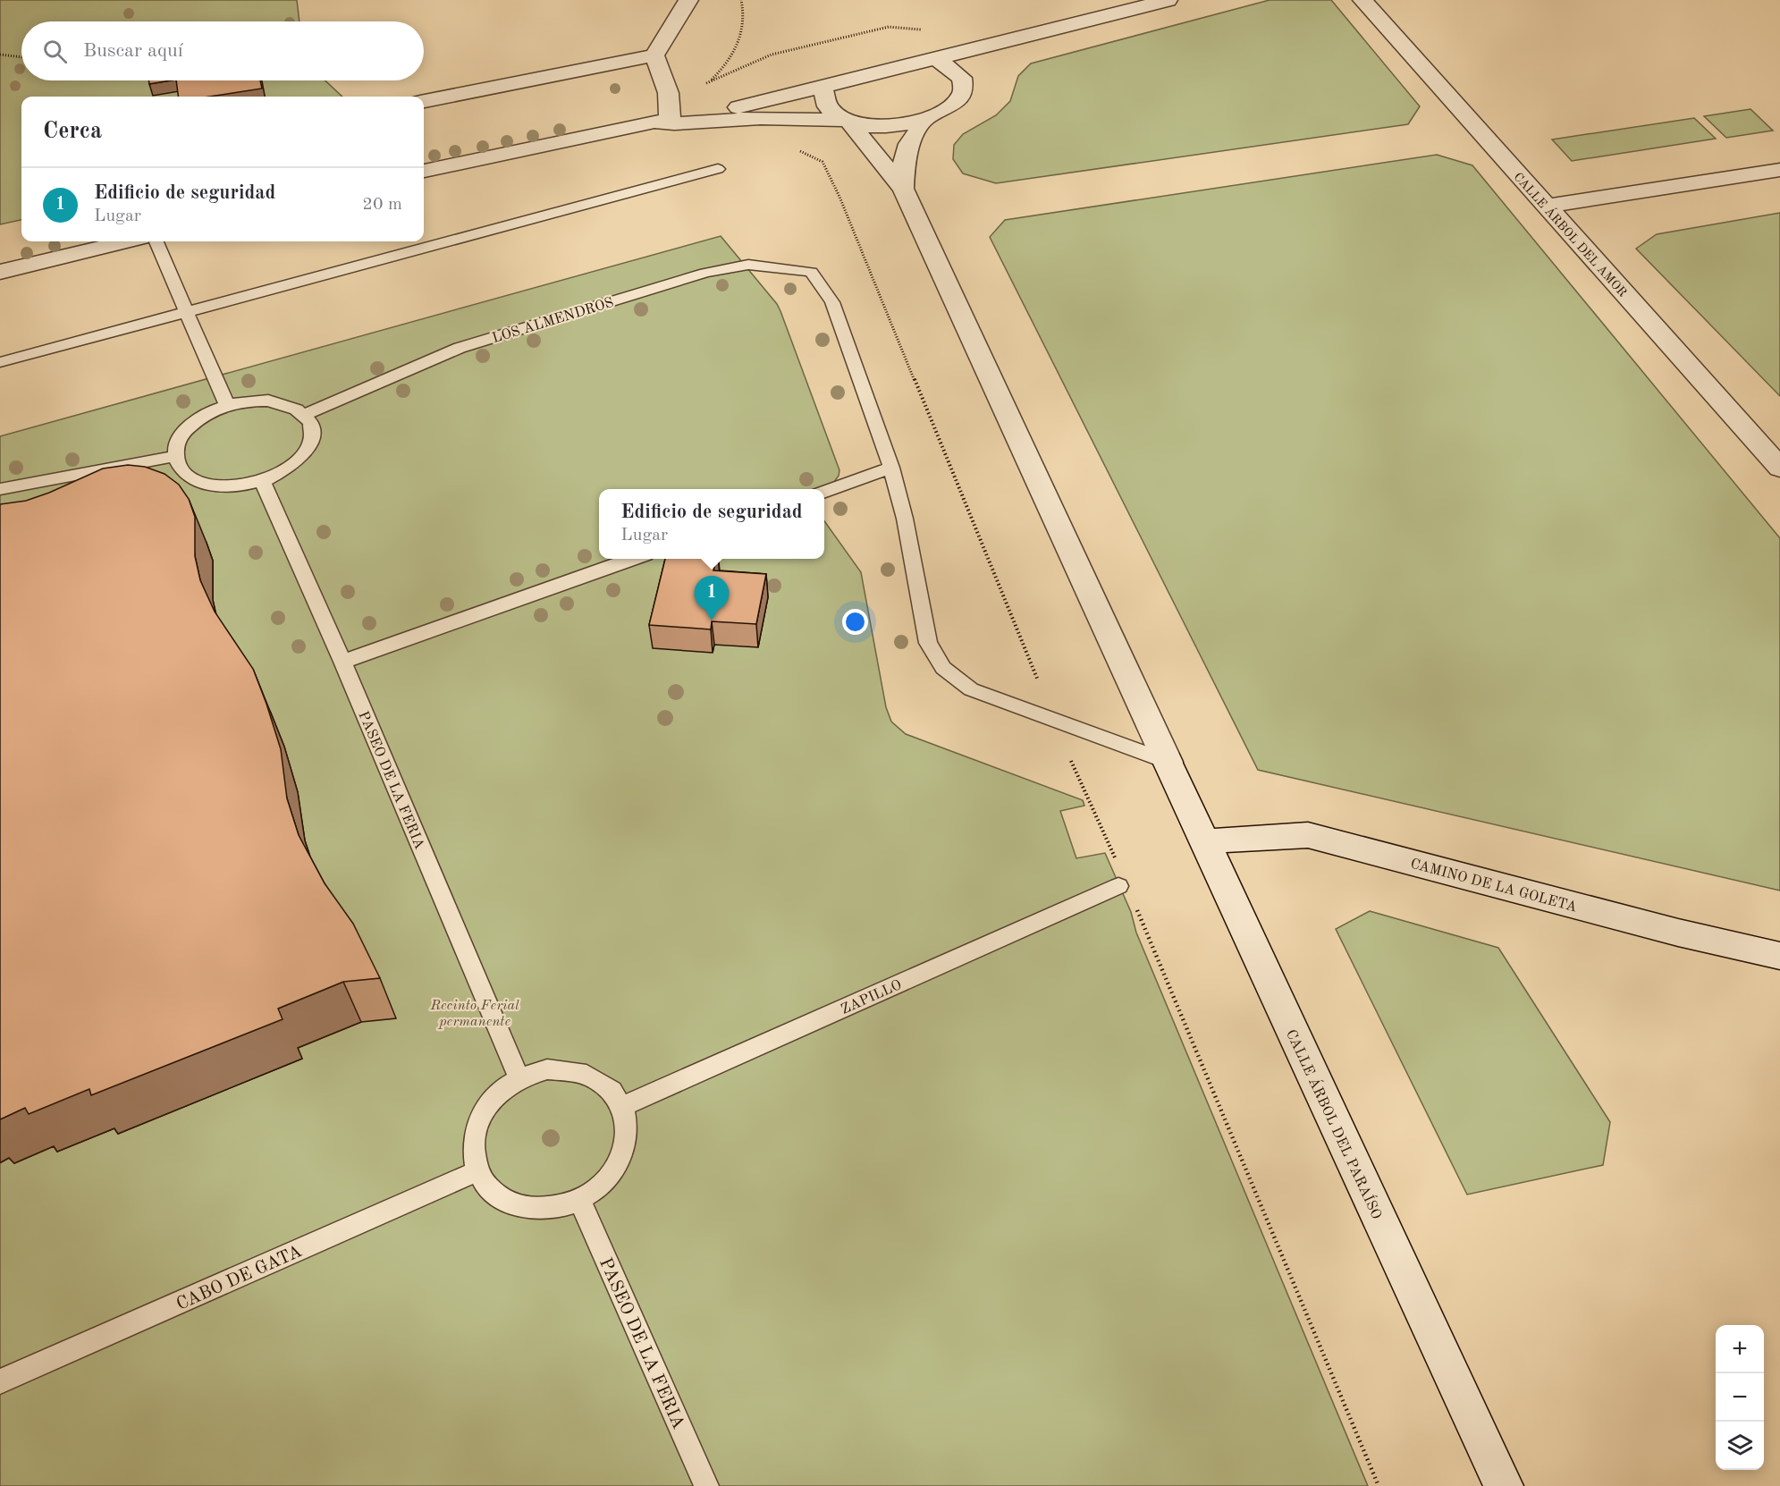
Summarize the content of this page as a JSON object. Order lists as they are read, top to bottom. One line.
{"streets":{"street":["CALLE ÁRBOL DEL AMOR","CAMINO DE LA GOLETA","CALLE ÁRBOL DEL PARAÍSO"],"lane":["LOS ALMENDROS","PASEO DE LA FERIA","ZAPILLO","CABO DE GATA"]},"crossings":[["LOS ALMENDROS","PASEO DE LA FERIA"],["PASEO DE LA FERIA","ZAPILLO"],["PASEO DE LA FERIA","CABO DE GATA"],["CAMINO DE LA GOLETA","CALLE ÁRBOL DEL PARAÍSO"],["ZAPILLO","CABO DE GATA"]],"parks":["Recinto Ferial permanente"],"page":{"search":"Buscar aquí","heading":"Cerca","list":[{"mark":"1","name":"Edificio de seguridad","note":"Lugar","value":"20 m"}],"popup":["Edificio de seguridad","Lugar"],"pins":"1","map_buttons":["+","−"]}}
